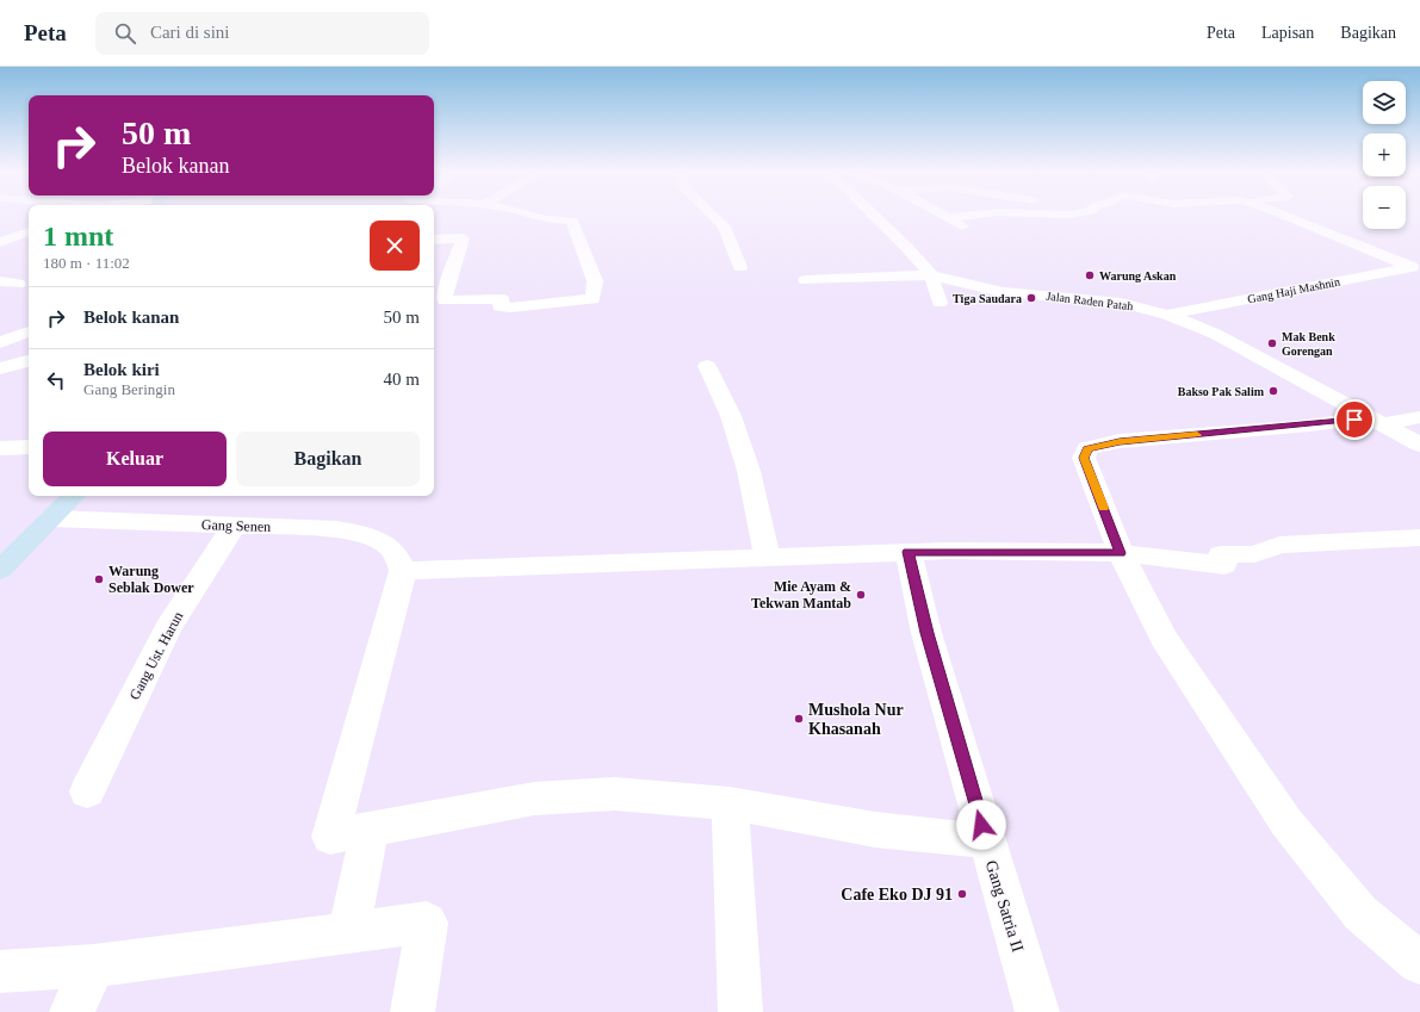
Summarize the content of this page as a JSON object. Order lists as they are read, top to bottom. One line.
{"streets":{"street":["Gang Haji Mashnin","Jalan Raden Patah","Gang Senen","Gang Ust. Harun","Gang Satria II"]},"crossings":[["Gang Haji Mashnin","Jalan Raden Patah"],["Gang Senen","Gang Ust. Harun"]],"places":["Warung Askan","Tiga Saudara","Mak Benk Gorengan","Bakso Pak Salim","Warung Seblak Dower","Mie Ayam & Tekwan Mantab","Mushola Nur Khasanah","Cafe Eko DJ 91"],"page":{"header":"Peta","search":"Cari di sini","nav":["Peta","Lapisan","Bagikan"],"map_buttons":["+","−"],"turn":["50 m","Belok kanan"],"heading":["1 mnt","180 m · 11:02"],"list":[{"name":"Belok kanan","value":"50 m"},{"name":"Belok kiri","note":"Gang Beringin","value":"40 m"}],"buttons":["Keluar","Bagikan"]}}
